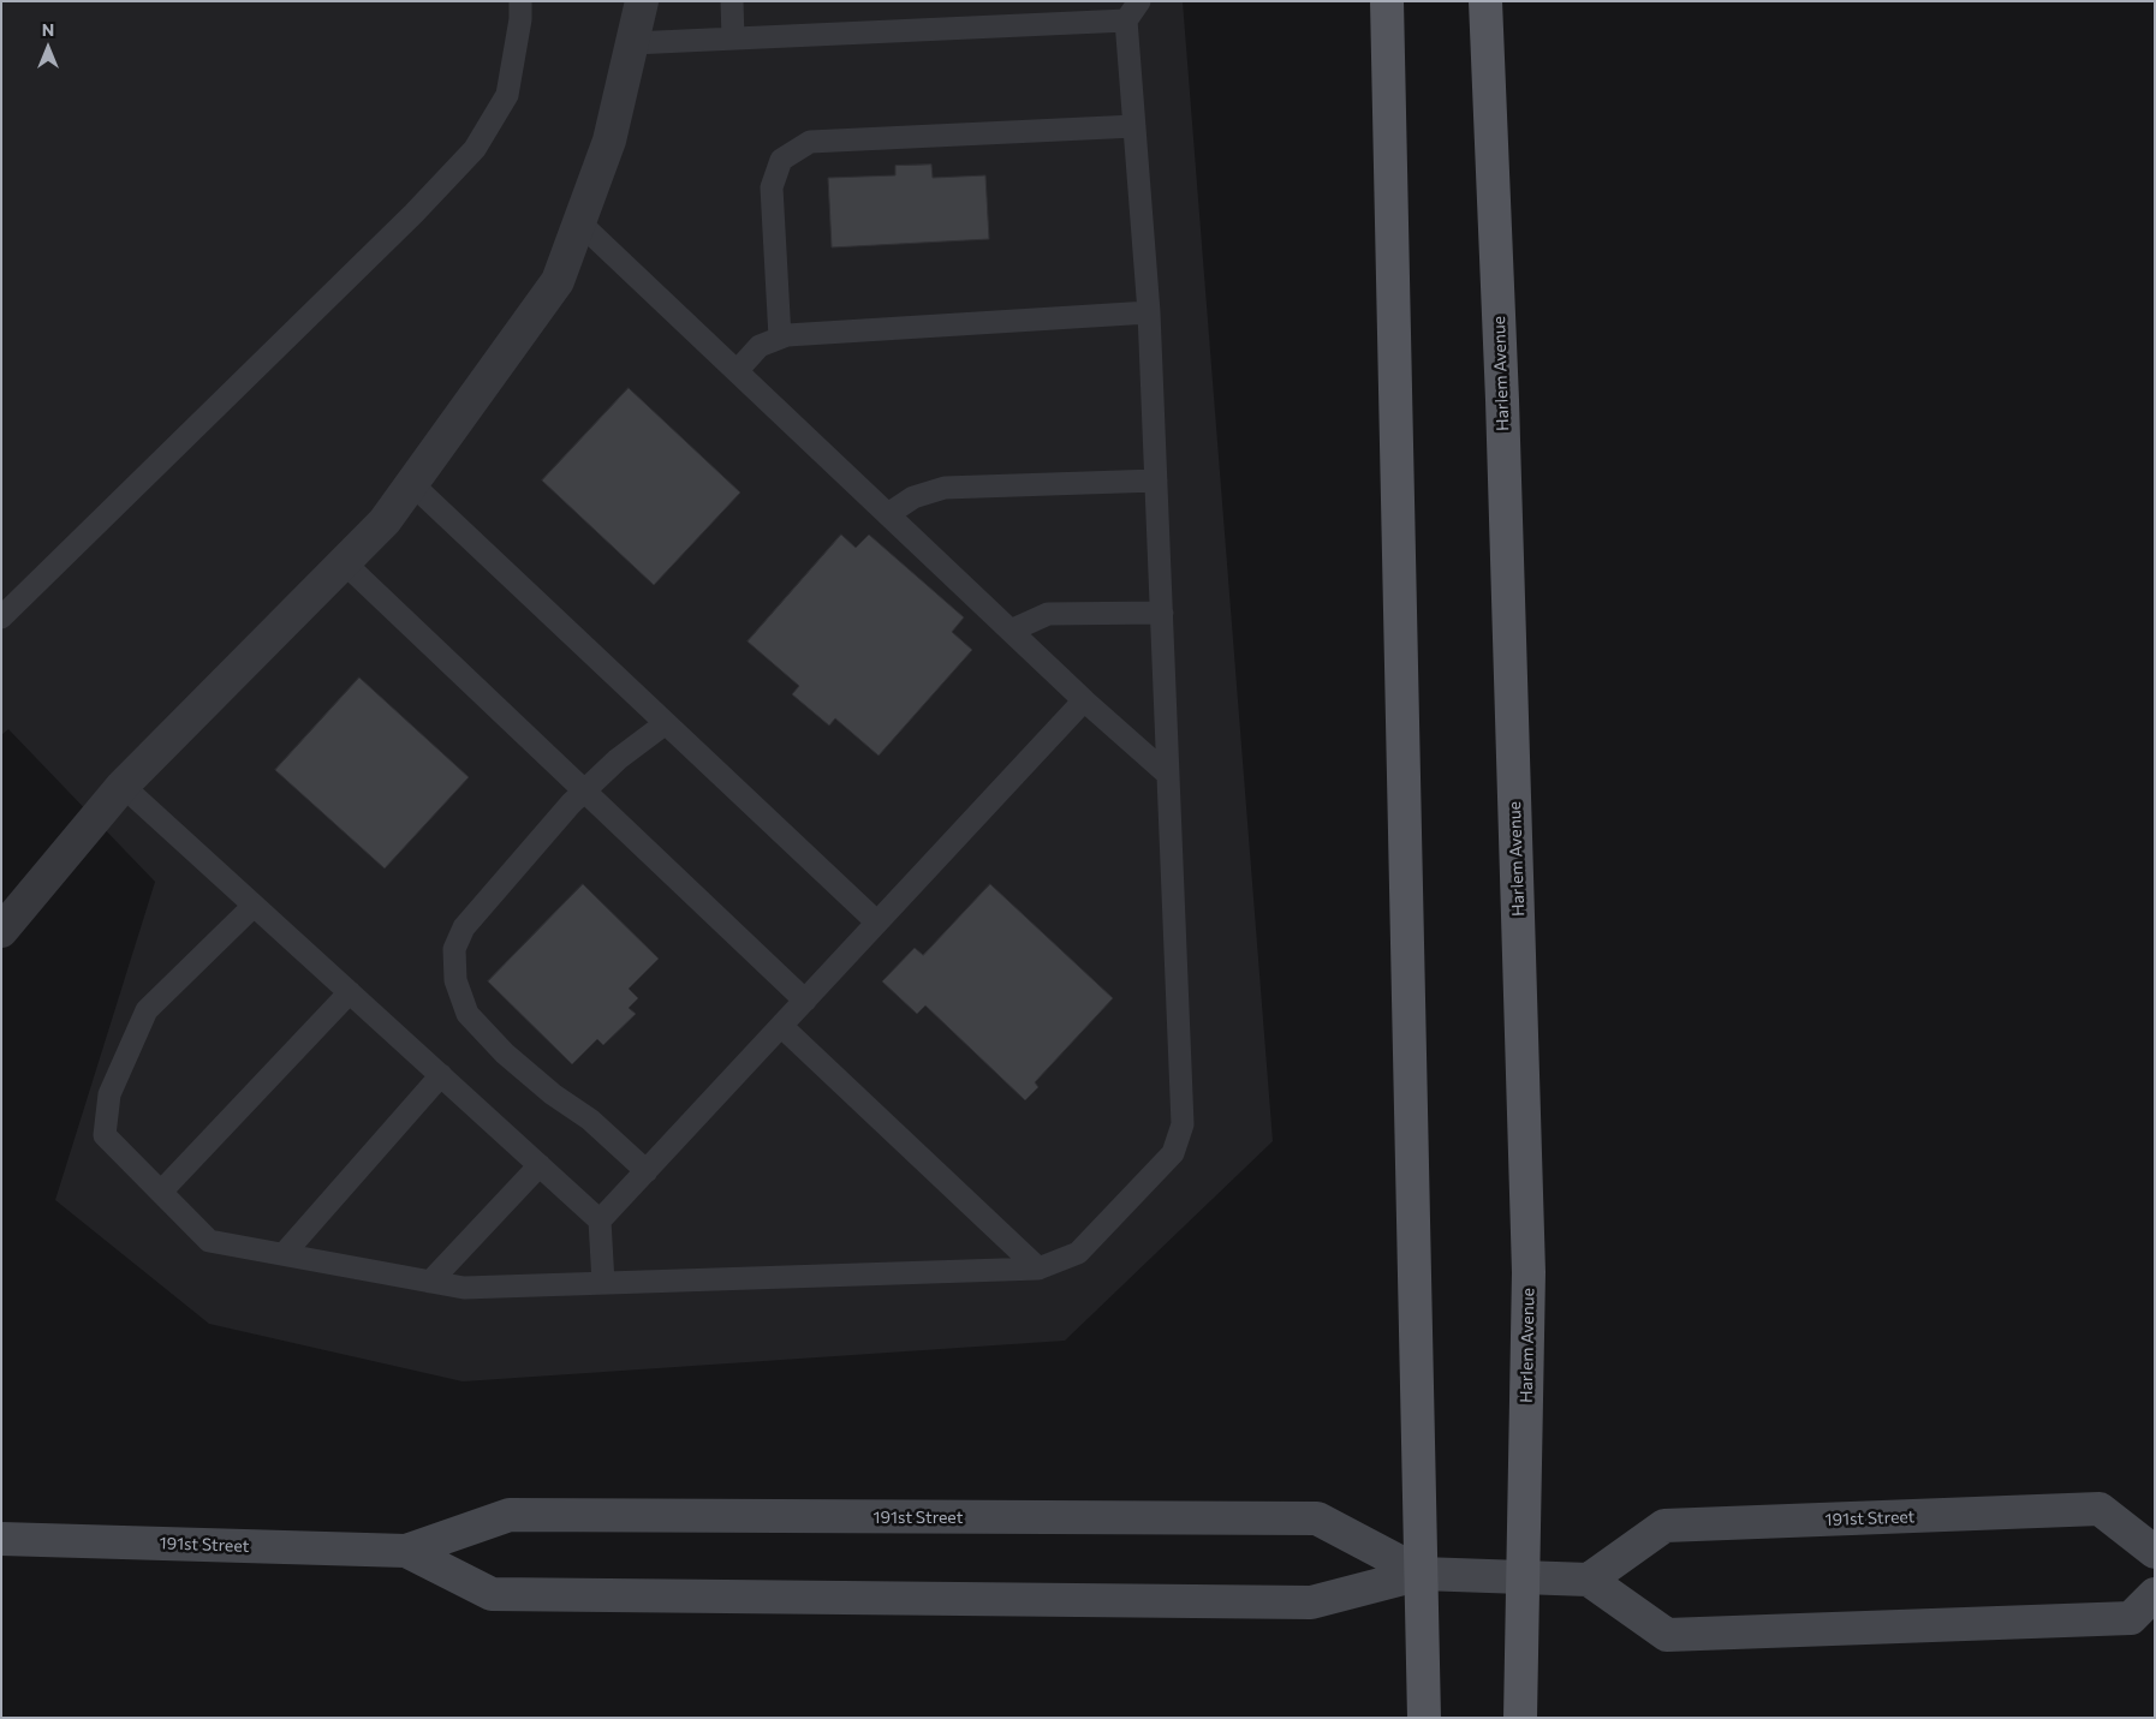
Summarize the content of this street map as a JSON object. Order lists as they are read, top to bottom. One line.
{"streets":{"main road":["Harlem Avenue","191st Street"]},"crossings":[["Harlem Avenue","191st Street"]],"north":"top"}
